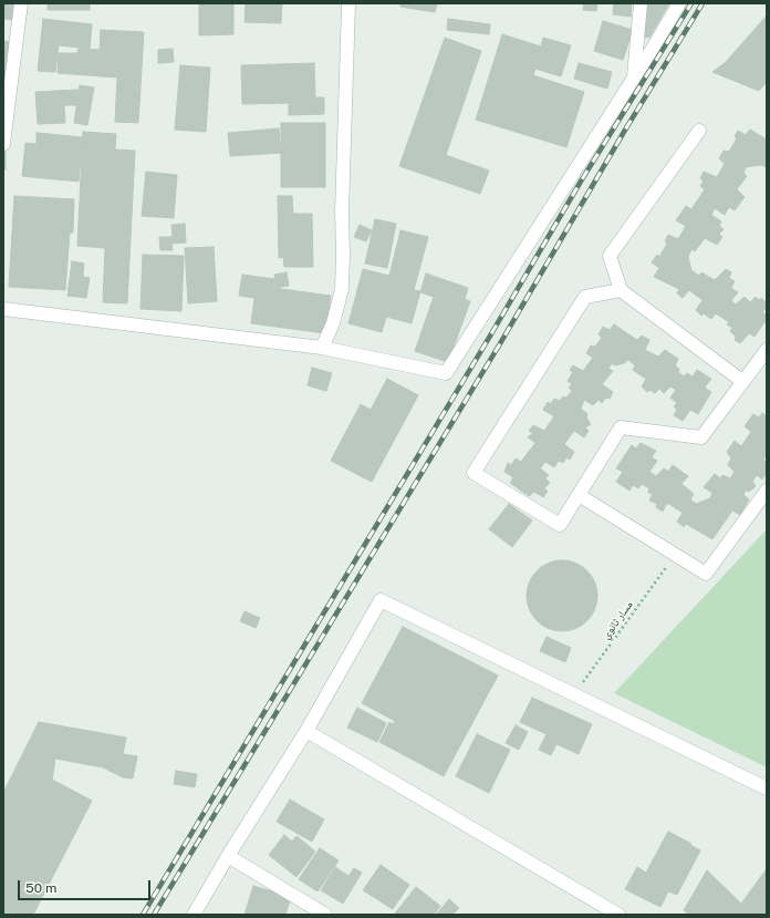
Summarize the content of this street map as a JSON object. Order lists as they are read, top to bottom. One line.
{"streets":{"path":["مسار ثانوي"]},"scale_bar":"50 m"}
